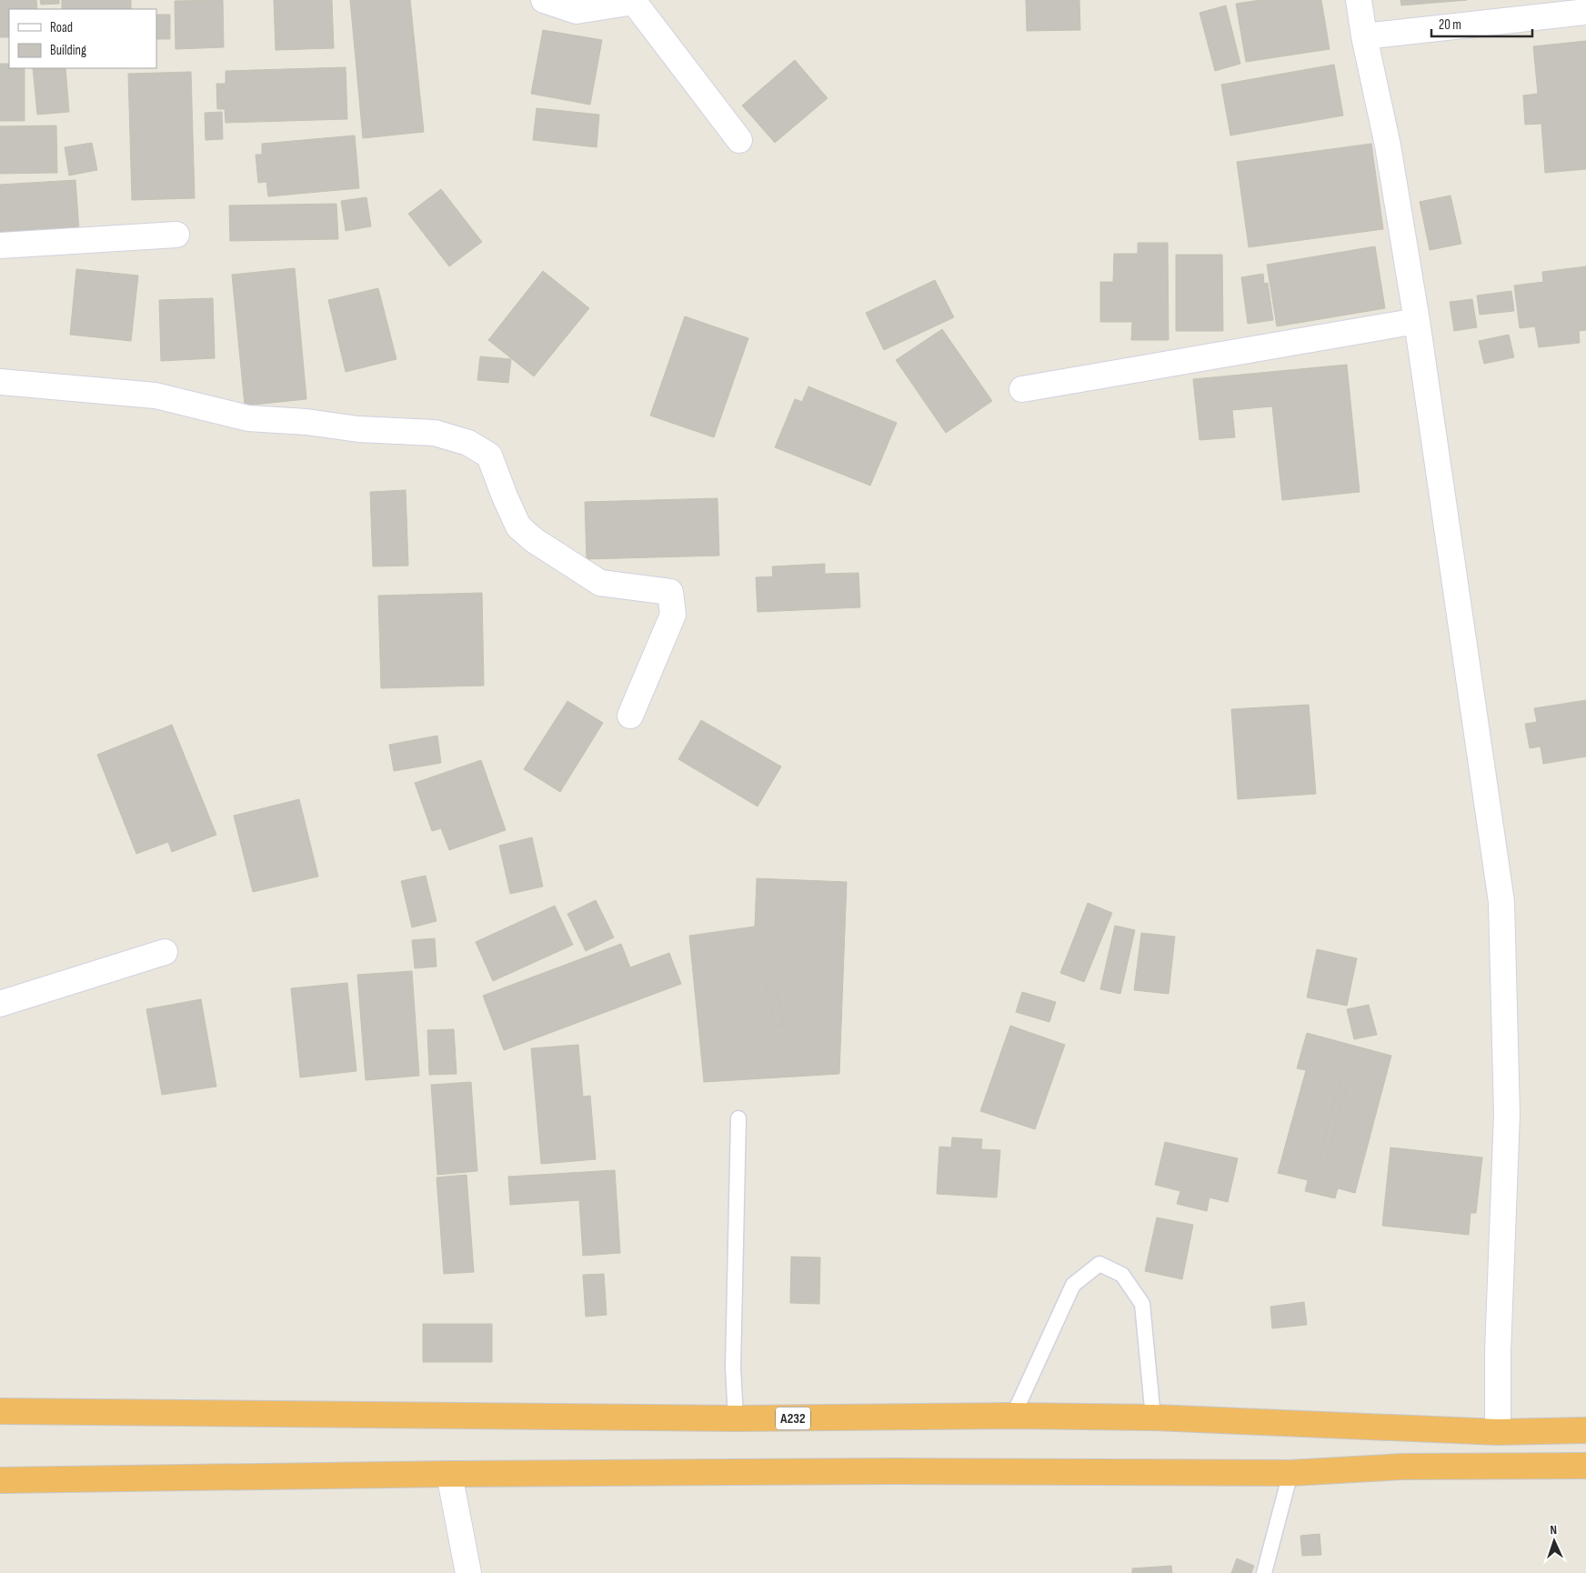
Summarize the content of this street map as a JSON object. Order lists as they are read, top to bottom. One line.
{"streets":{"highway":["A232"]},"legend":["Road","Building"],"scale_bar":"20 m","north":"top"}
